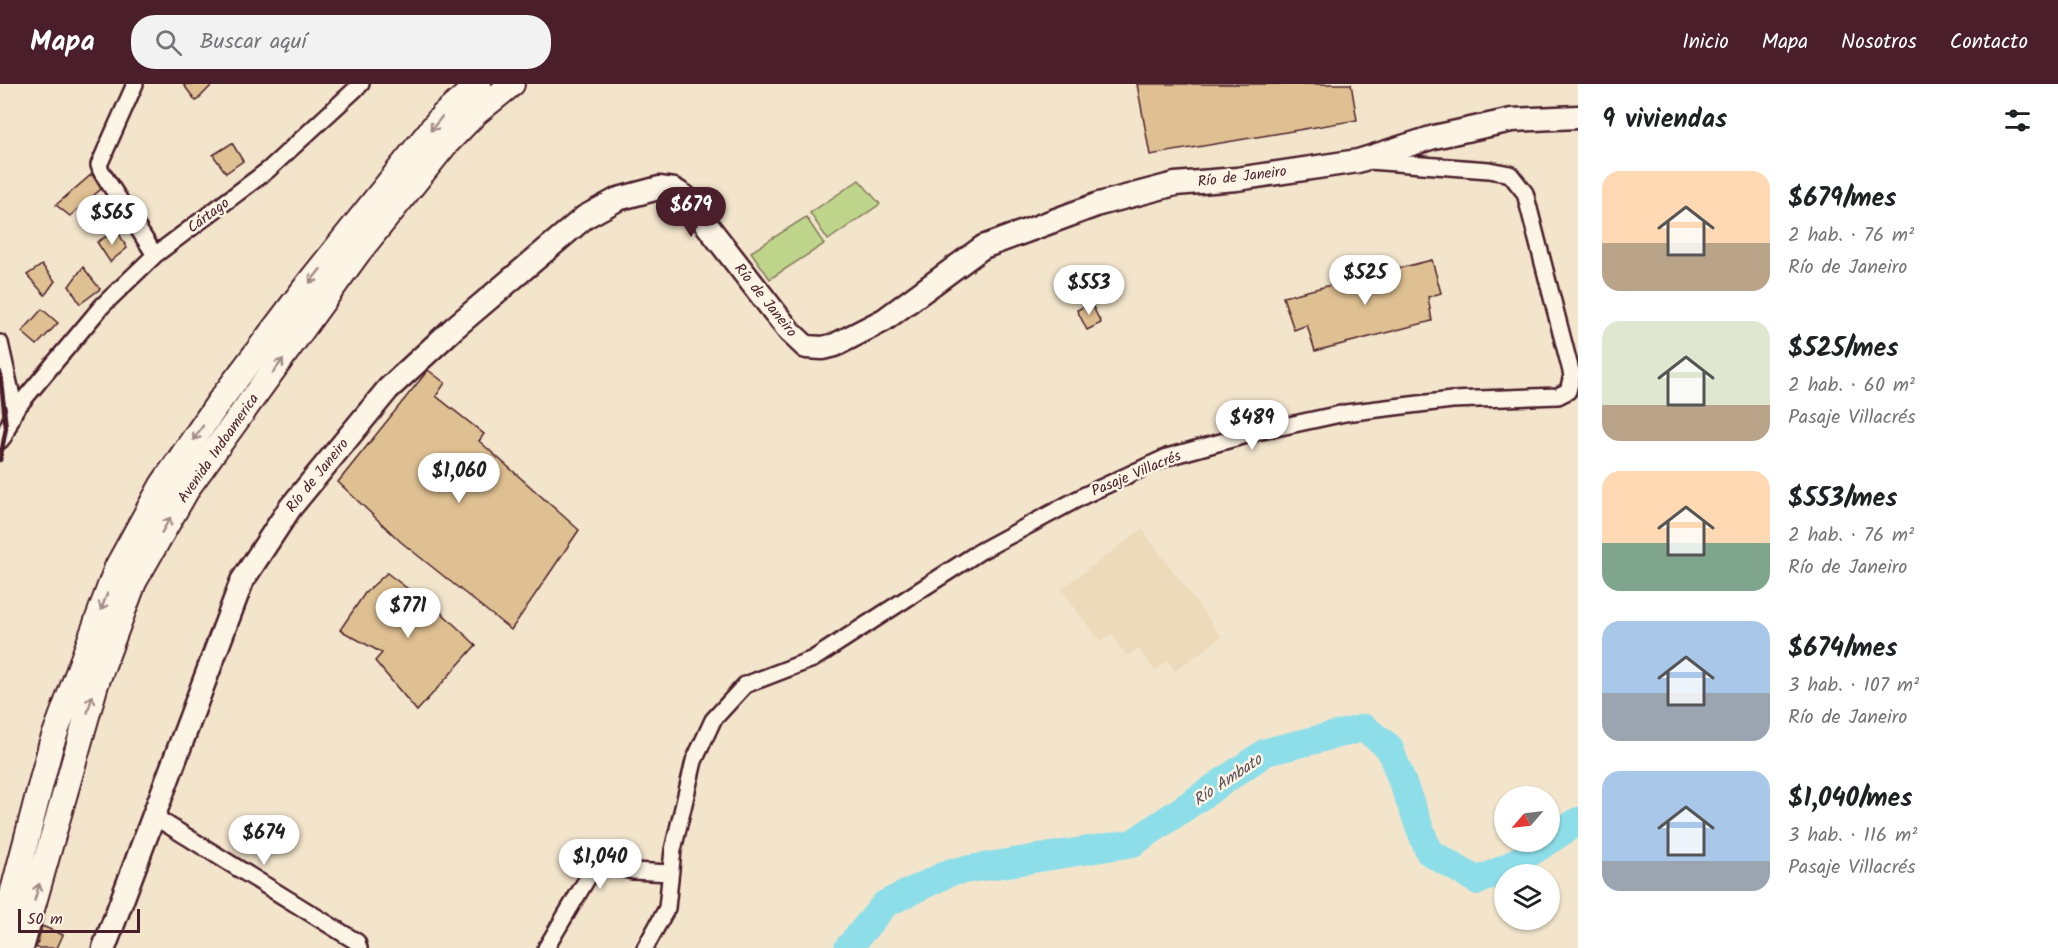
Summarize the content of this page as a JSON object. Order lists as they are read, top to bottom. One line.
{"streets":{"main road":["Avenida Indoamerica"],"street":["Río de Janeiro","Cártago","Pasaje Villacrés"]},"crossings":[["Río de Janeiro","Pasaje Villacrés"]],"water":["Río Ambato"],"scale_bar":"50 m","north":"bottom left","page":{"header":"Mapa","search":"Buscar aquí","nav":["Inicio","Mapa","Nosotros","Contacto"],"heading":"9 viviendas","list":[{"name":"$679/mes","note":"2 hab. · 76 m² · Río de Janeiro"},{"name":"$525/mes","note":"2 hab. · 60 m² · Pasaje Villacrés"},{"name":"$553/mes","note":"2 hab. · 76 m² · Río de Janeiro"},{"name":"$674/mes","note":"3 hab. · 107 m² · Río de Janeiro"},{"name":"$1,040/mes","note":"3 hab. · 116 m² · Pasaje Villacrés"}],"price":["$679","$565","$525","$553","$489","$1,060","$771","$674","$1,040"],"scale":"50 m"}}
